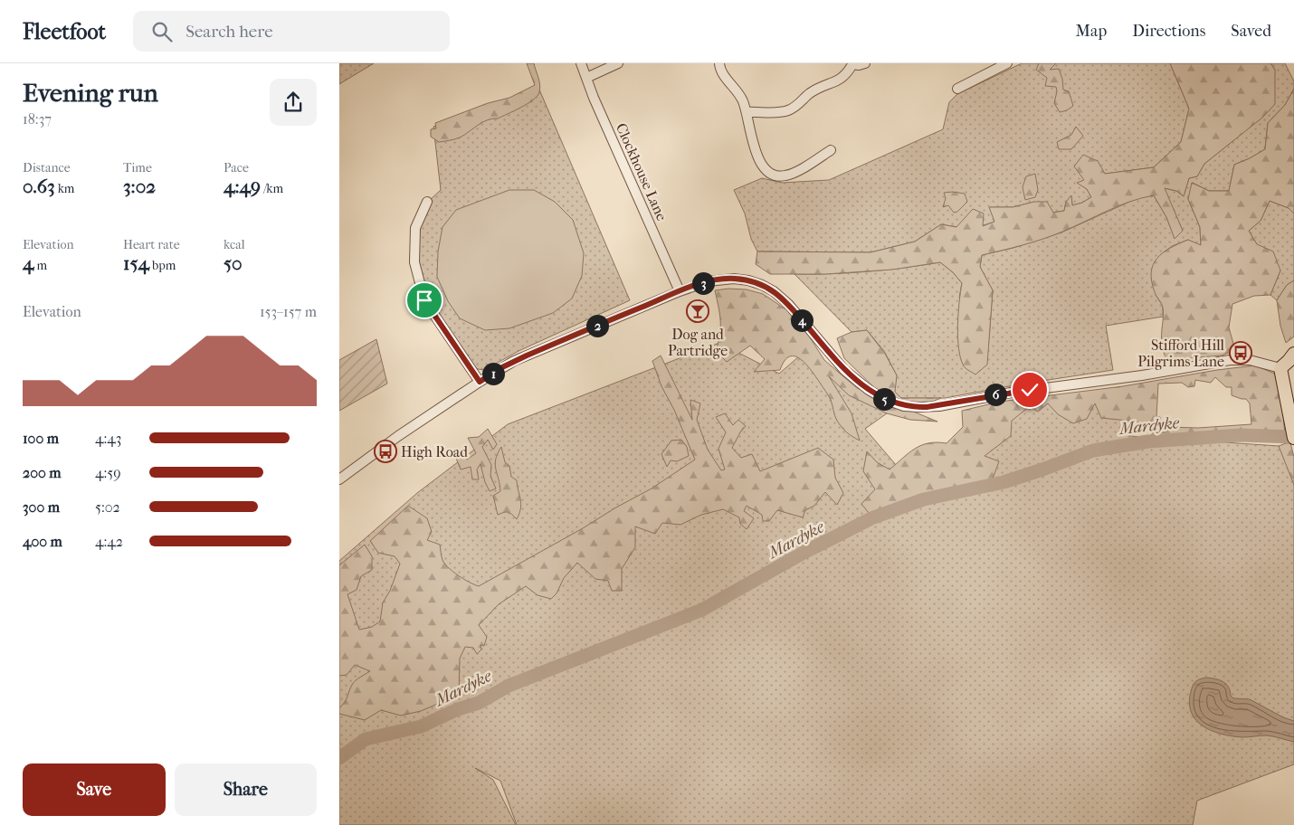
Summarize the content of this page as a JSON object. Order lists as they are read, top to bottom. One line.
{"streets":{"street":["Clockhouse Lane"]},"water":["Mardyke"],"places":{"bar":["Dog and Partridge"],"bus stop":["Stifford Hill Pilgrims Lane","High Road"]},"page":{"header":"Fleetfoot","search":"Search here","nav":["Map","Directions","Saved"],"heading":["Evening run","18:37"],"stats":[["Distance","0.63 km"],["Time","3:02"],["Pace","4:49 /km"],["Elevation","4 m"],["Heart rate","154 bpm"],["kcal","50"]],"pins":["3","4","2","1","6","5"],"chart":["Elevation","153–157 m"],"list":[{"name":"100 m","note":"4:43"},{"name":"200 m","note":"4:59"},{"name":"300 m","note":"5:02"},{"name":"400 m","note":"4:42"}],"buttons":["Save","Share"]}}
